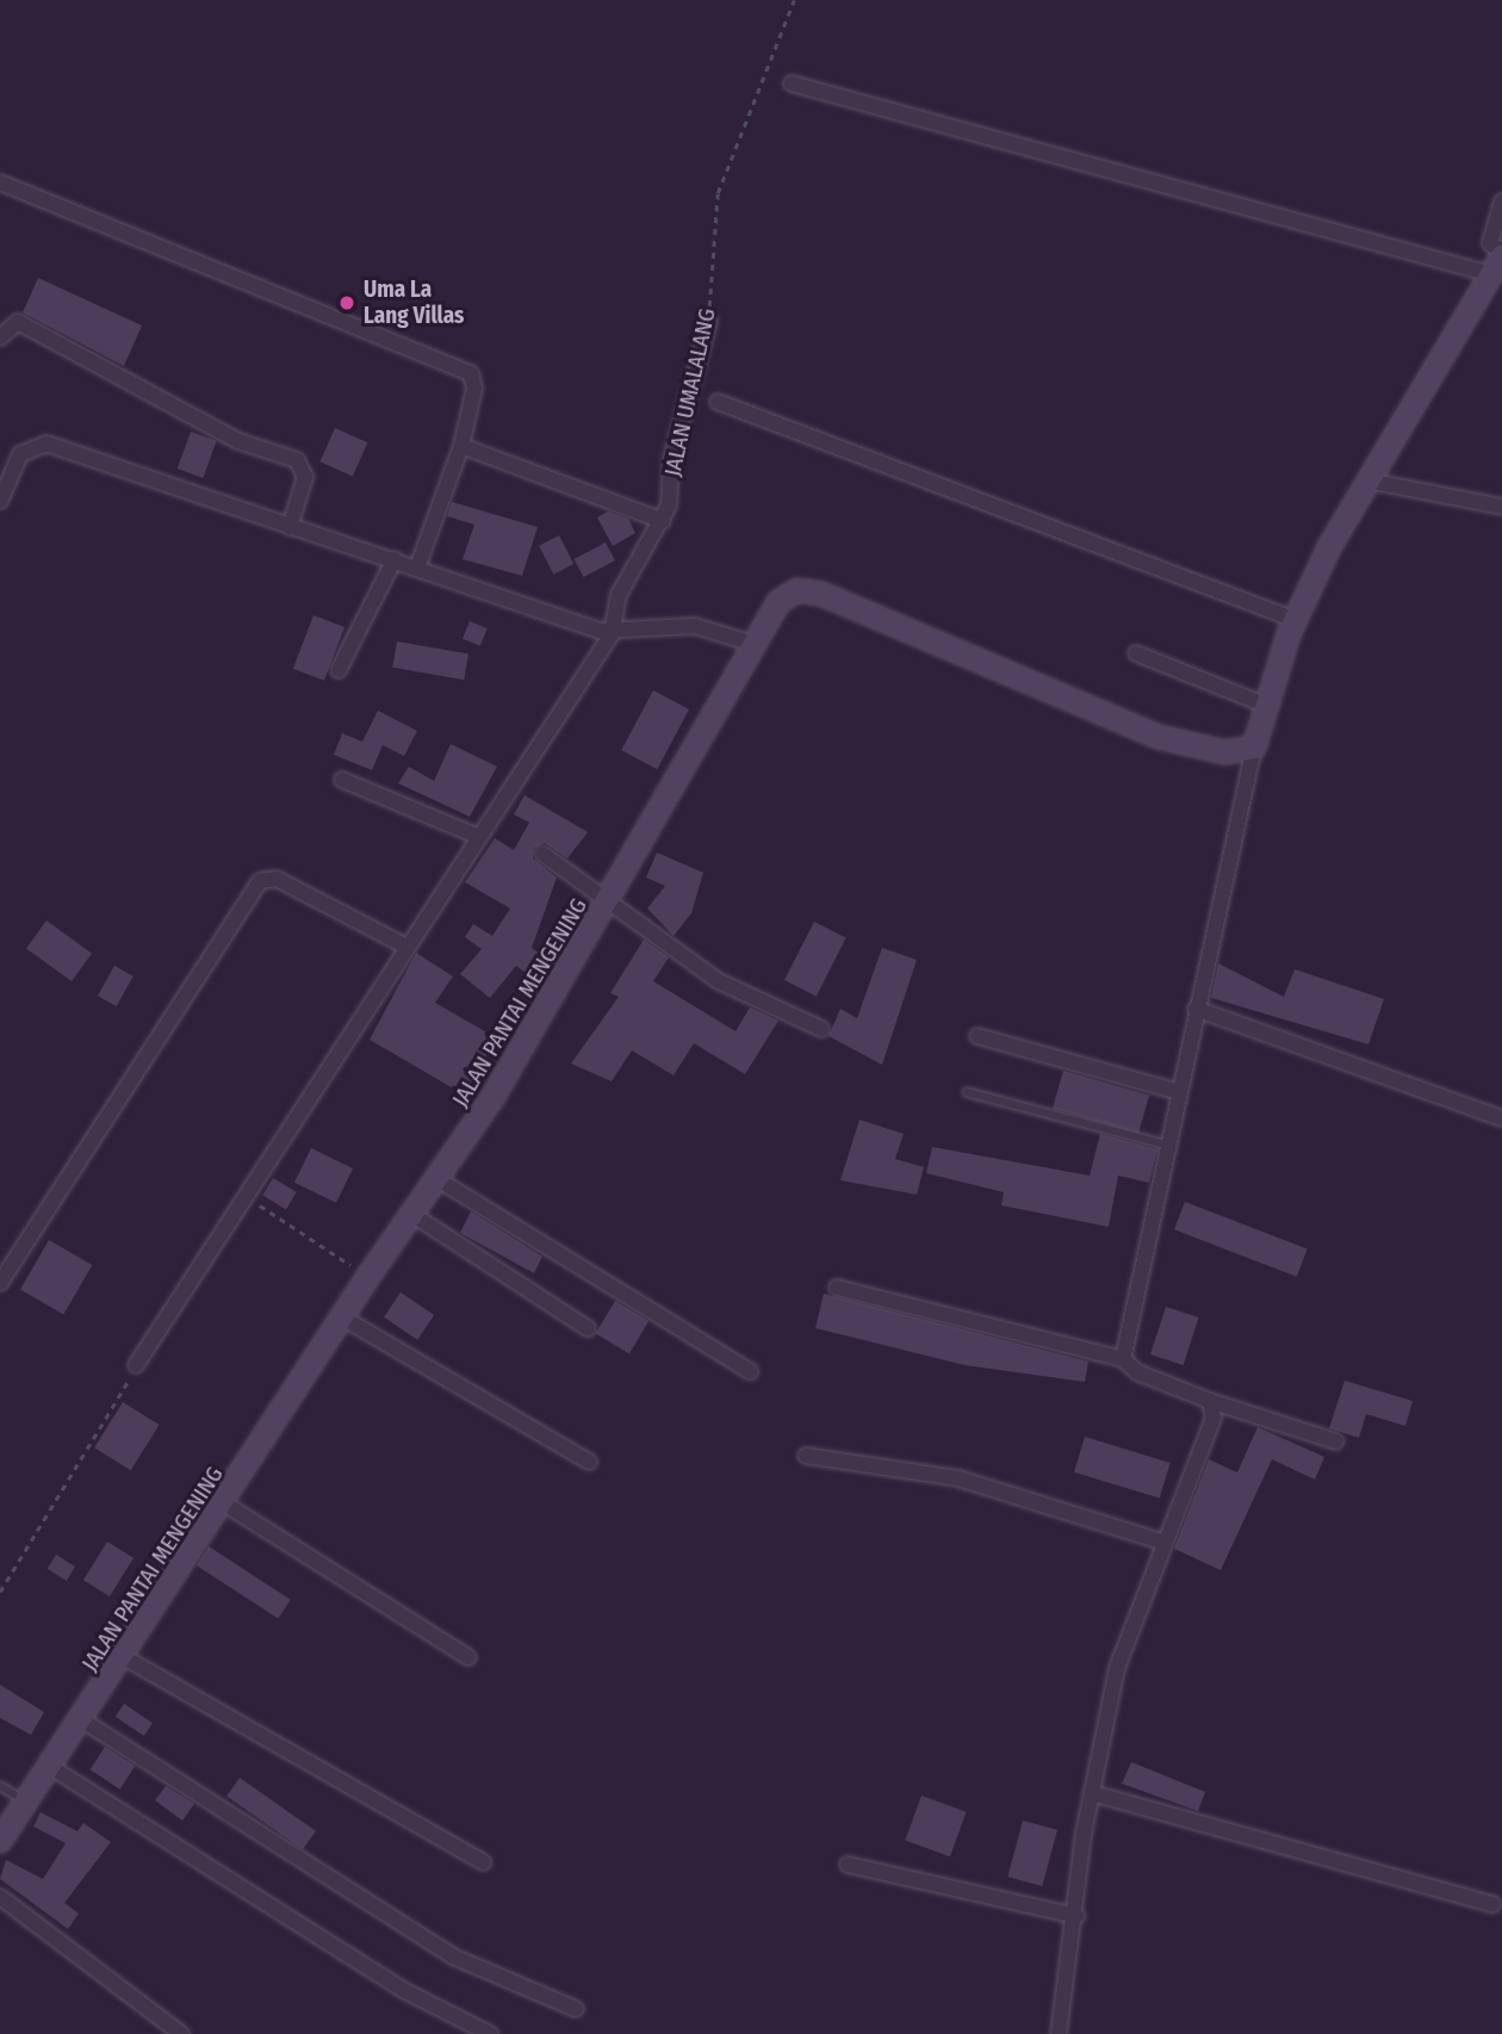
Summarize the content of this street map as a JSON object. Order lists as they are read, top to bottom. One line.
{"streets":{"street":["JALAN UMALALANG","JALAN PANTAI MENGENING"]},"places":["Uma La Lang Villas"]}
